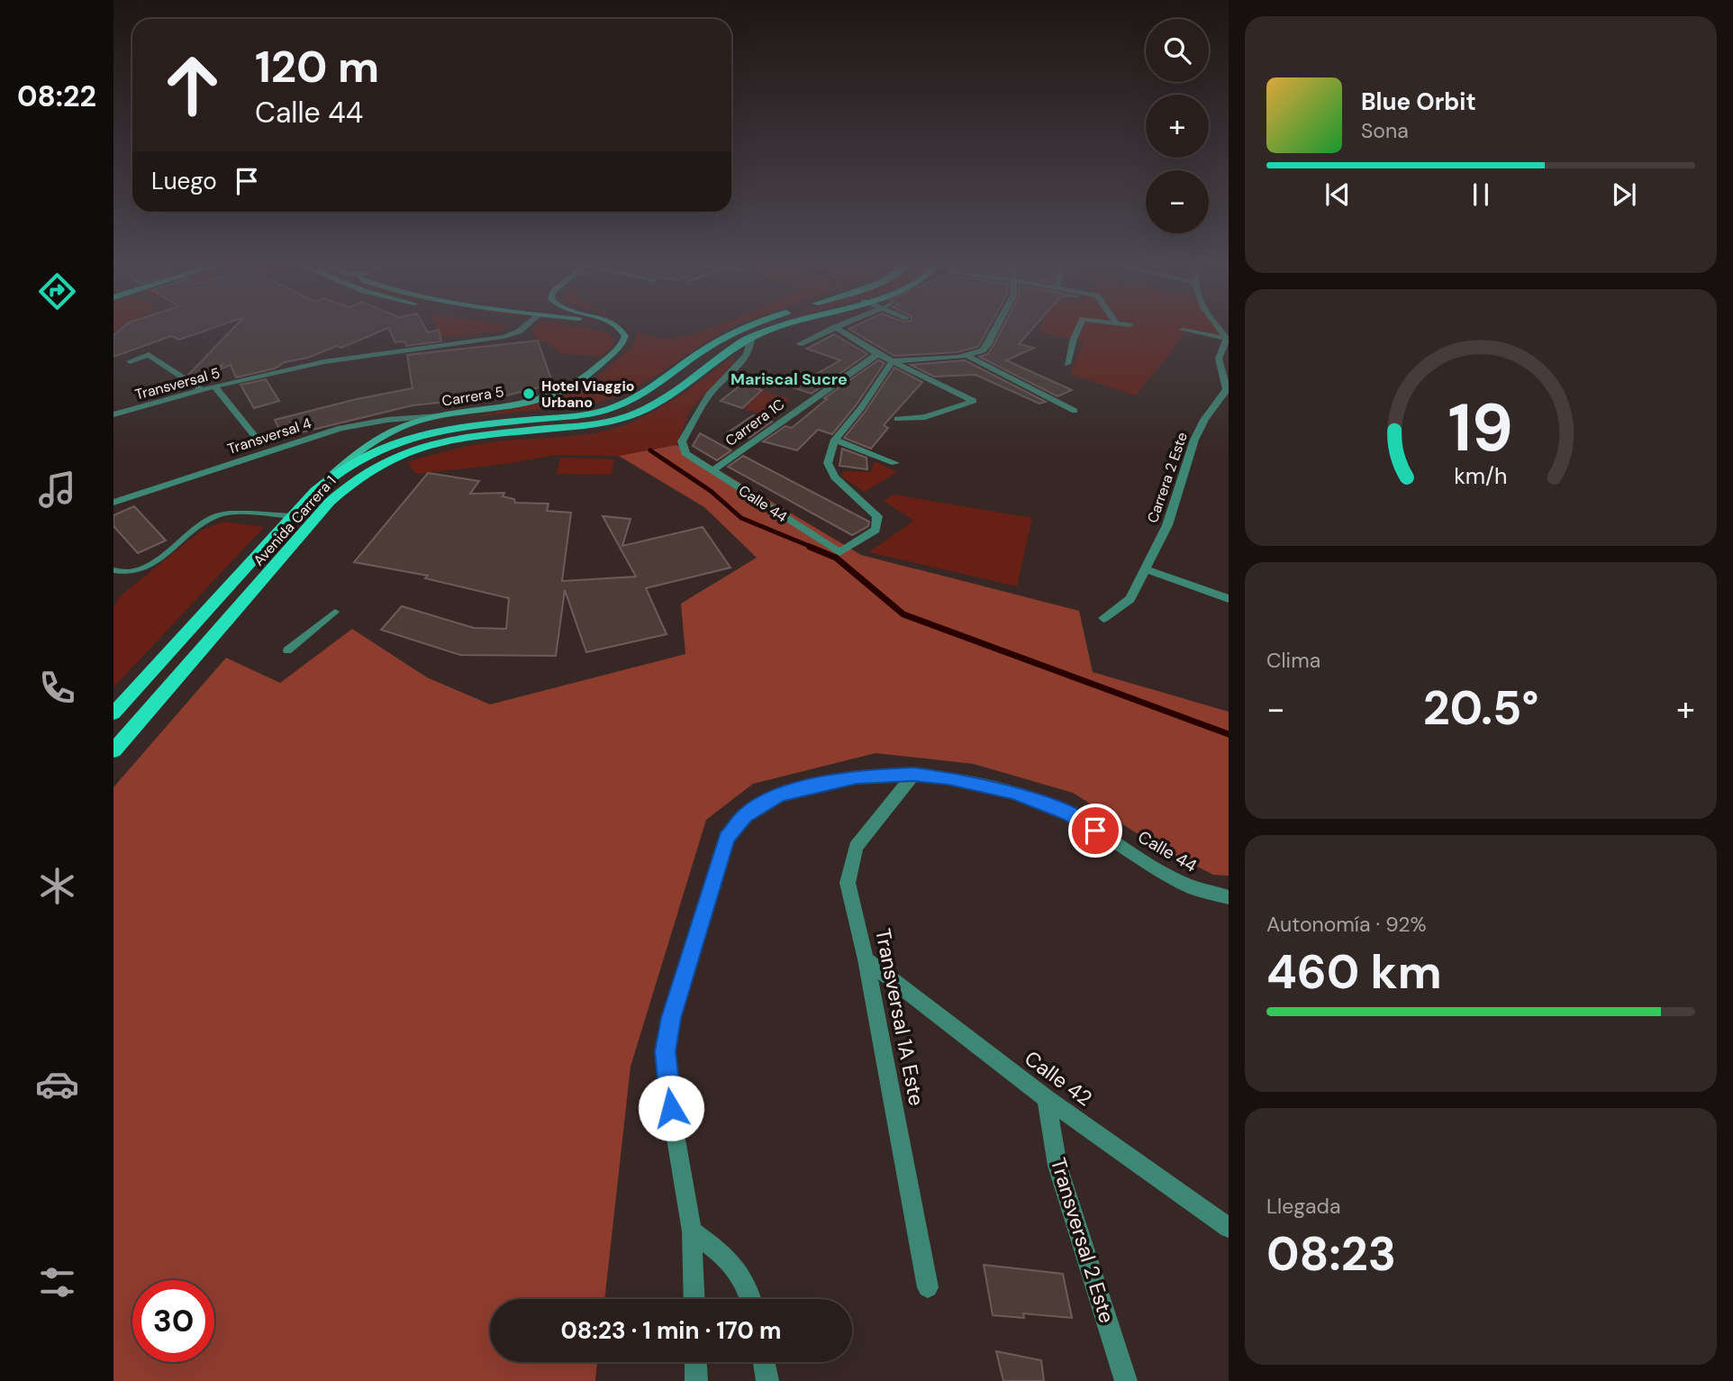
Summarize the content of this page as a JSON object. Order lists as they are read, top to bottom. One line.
{"streets":{"main road":["Carrera 5","Avenida Carrera 1"],"street":["Transversal 5","Carrera 1C","Transversal 4","Carrera 2 Este","Calle 44","Transversal 1A Este","Calle 42","Transversal 2 Este"]},"crossings":[["Carrera 5","Transversal 4"],["Carrera 5","Avenida Carrera 1"],["Carrera 1C","Calle 44"],["Calle 44","Avenida Carrera 1"],["Calle 44","Transversal 1A Este"],["Transversal 1A Este","Calle 42"],["Calle 42","Transversal 2 Este"]],"districts":["Mariscal Sucre"],"places":["Hotel Viaggio Urbano"],"page":{"tabs":"08:22","map_buttons":["+","−"],"turn":["120 m","Calle 44"],"song":["Blue Orbit","Sona"],"then":"Luego","tile":["Clima",["Autonomía · 92%","460 km"],["Llegada","08:23"]],"heat":["−","20.5°","+"],"limit":"30","trip":"08:23 · 1 min · 170 m","gauge":["19","km/h"]}}
